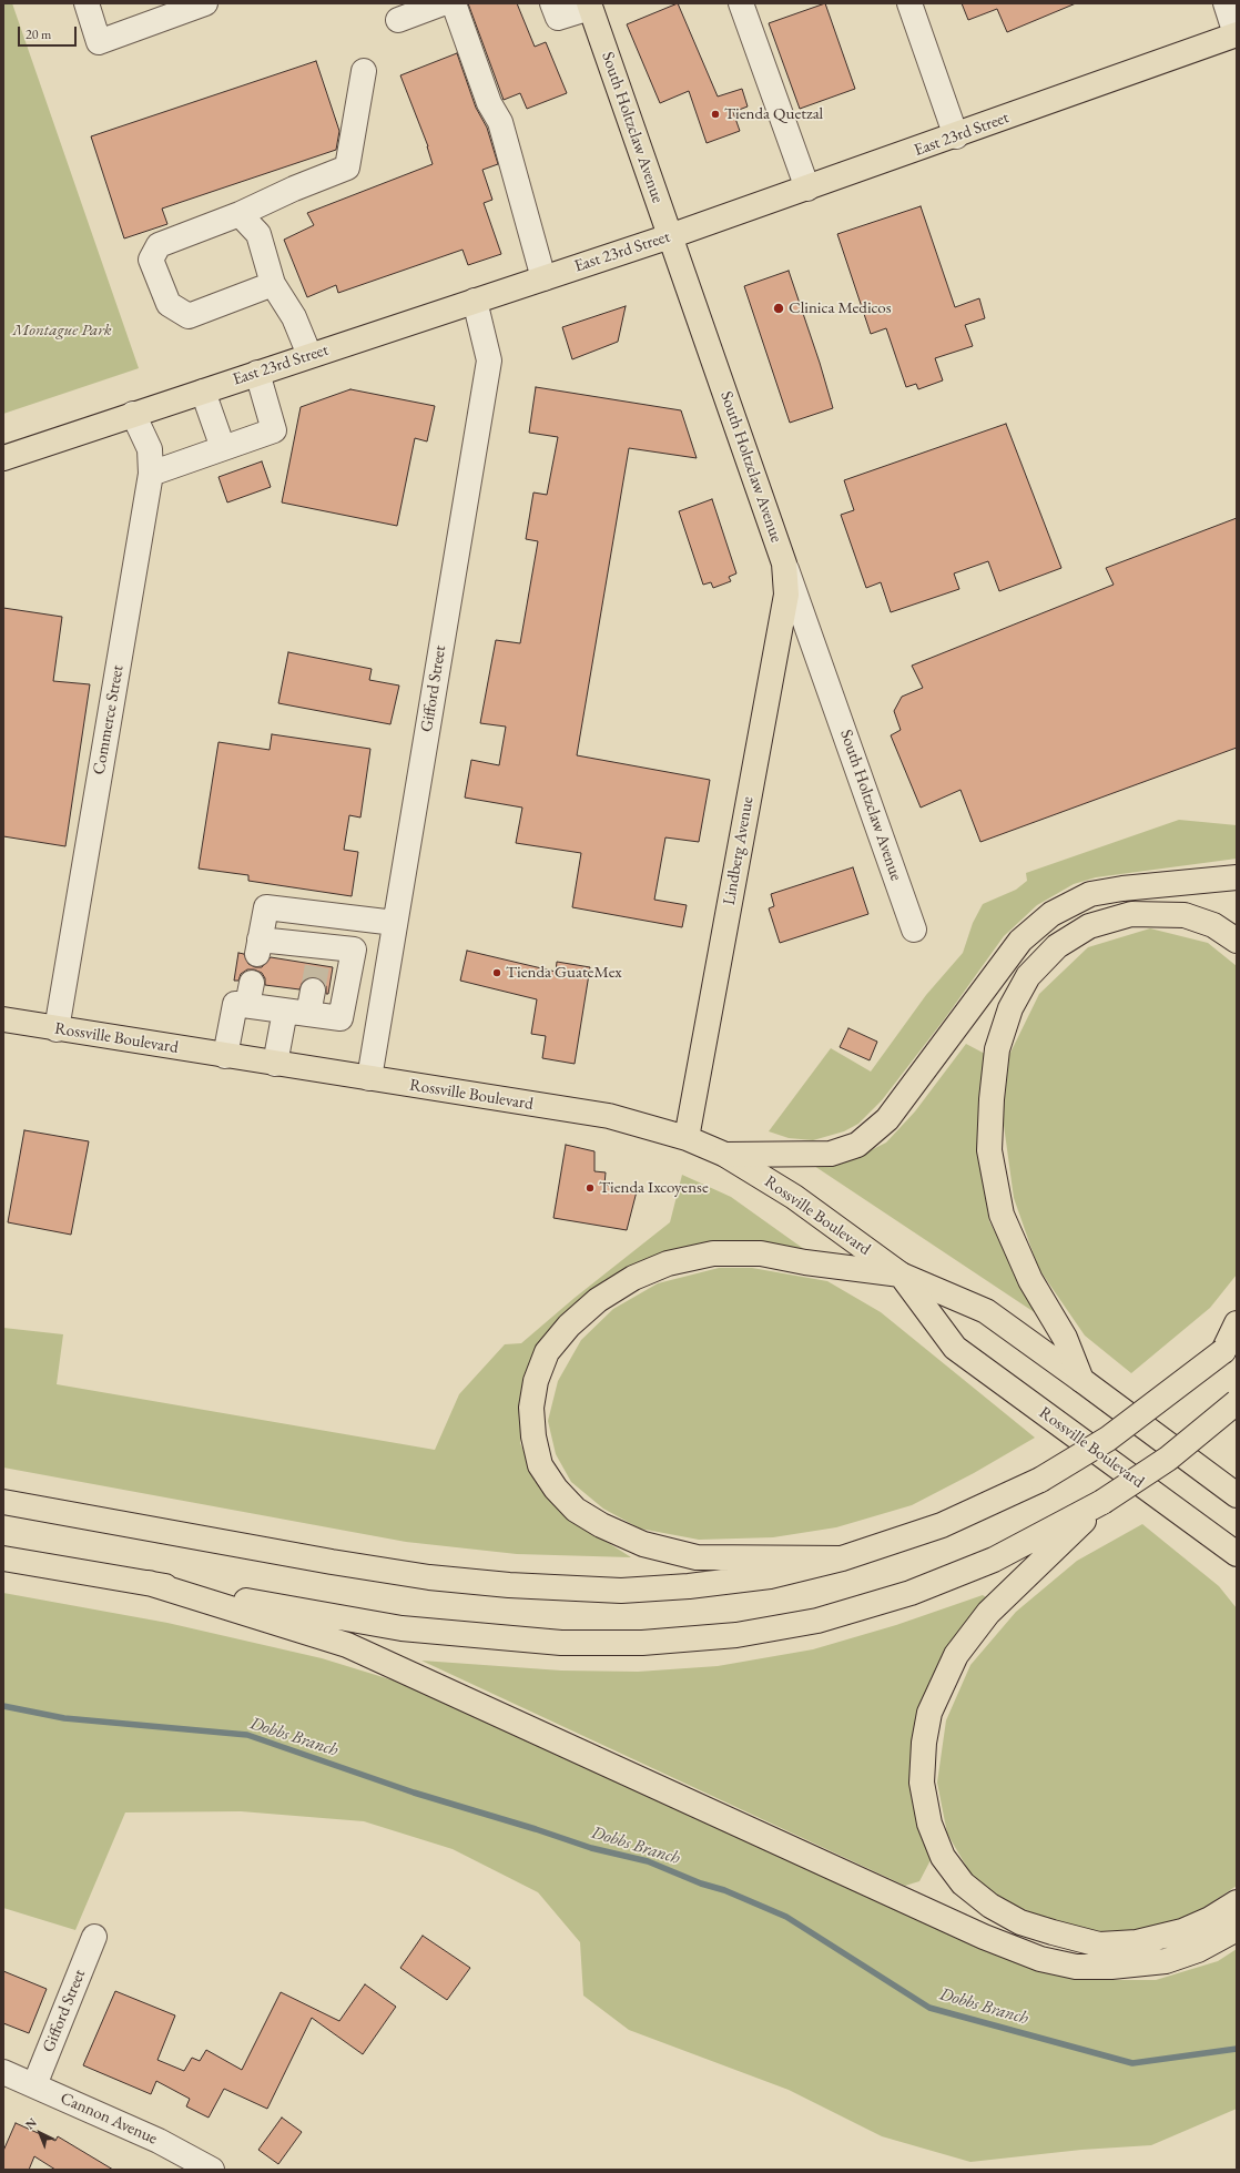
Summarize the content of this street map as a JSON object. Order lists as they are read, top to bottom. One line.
{"streets":{"main road":["South Holtzclaw Avenue","East 23rd Street","Lindberg Avenue","Rossville Boulevard"],"street":["Gifford Street","Commerce Street","Cannon Avenue"]},"crossings":[["South Holtzclaw Avenue","East 23rd Street"],["South Holtzclaw Avenue","Lindberg Avenue"],["East 23rd Street","Gifford Street"],["East 23rd Street","Commerce Street"],["Gifford Street","Rossville Boulevard"],["Gifford Street","Cannon Avenue"],["Commerce Street","Rossville Boulevard"],["Lindberg Avenue","Rossville Boulevard"]],"water":["Dobbs Branch"],"parks":["Montague Park"],"places":["Tienda Quetzal","Clinica Medicos","Tienda GuateMex","Tienda Ixcoyense"],"scale_bar":"20 m","north":"top left"}
